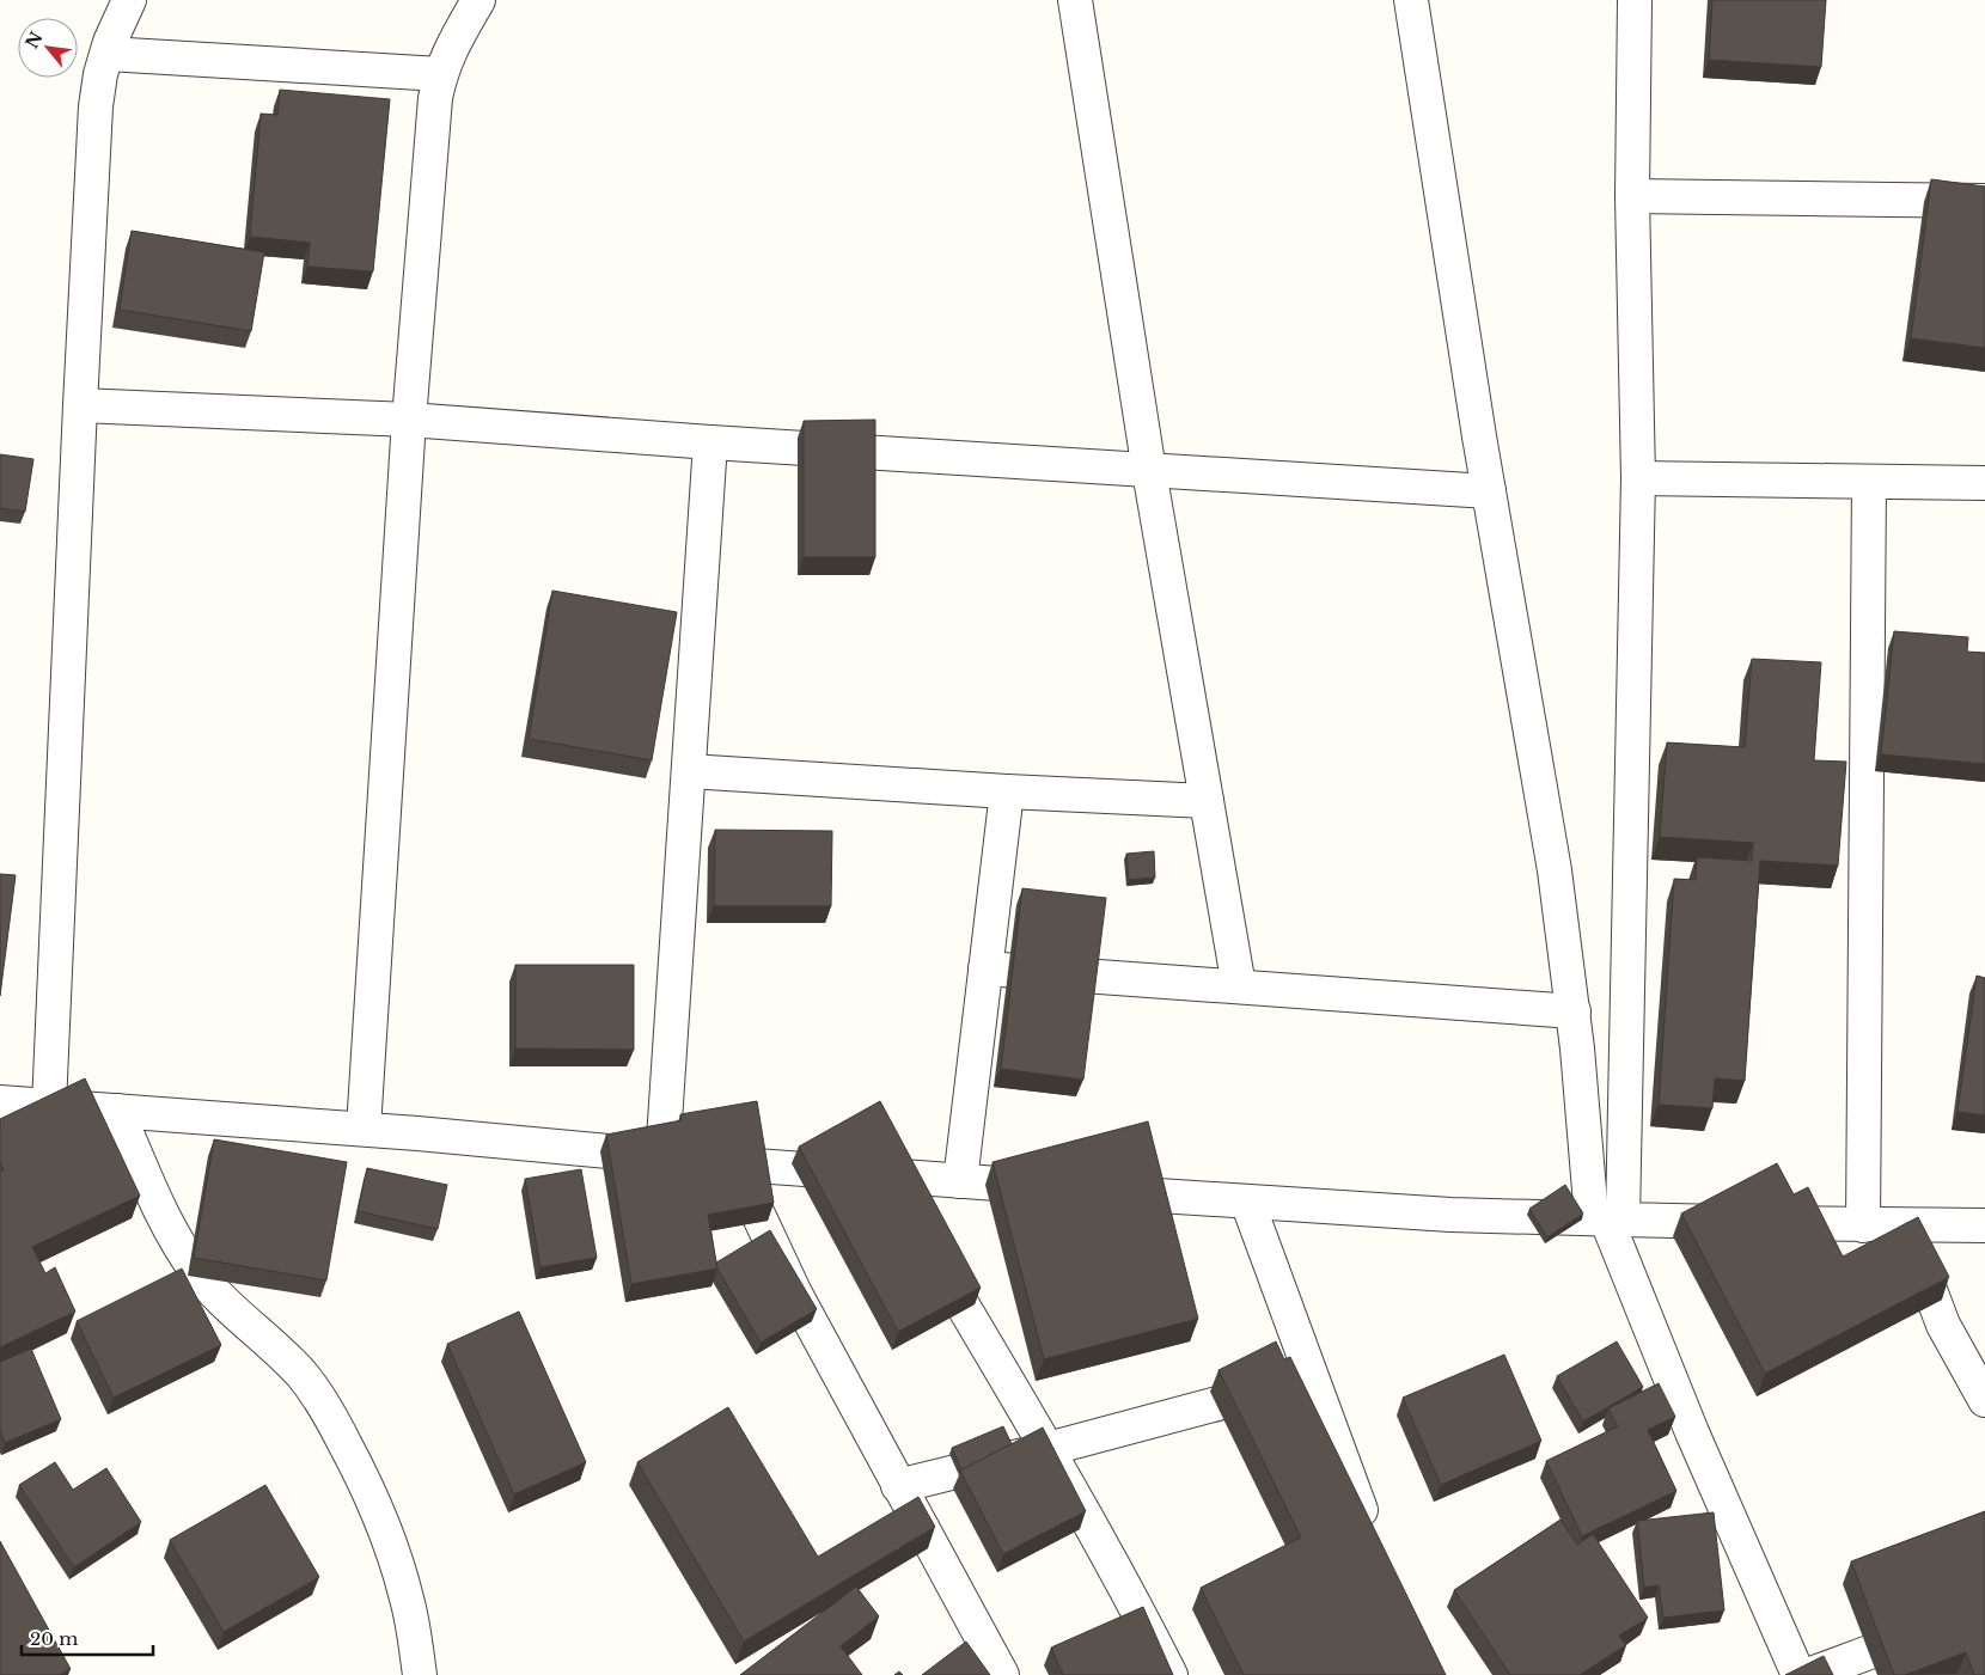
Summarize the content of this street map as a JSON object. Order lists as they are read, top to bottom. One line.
{"scale_bar":"20 m","north":"top left"}
